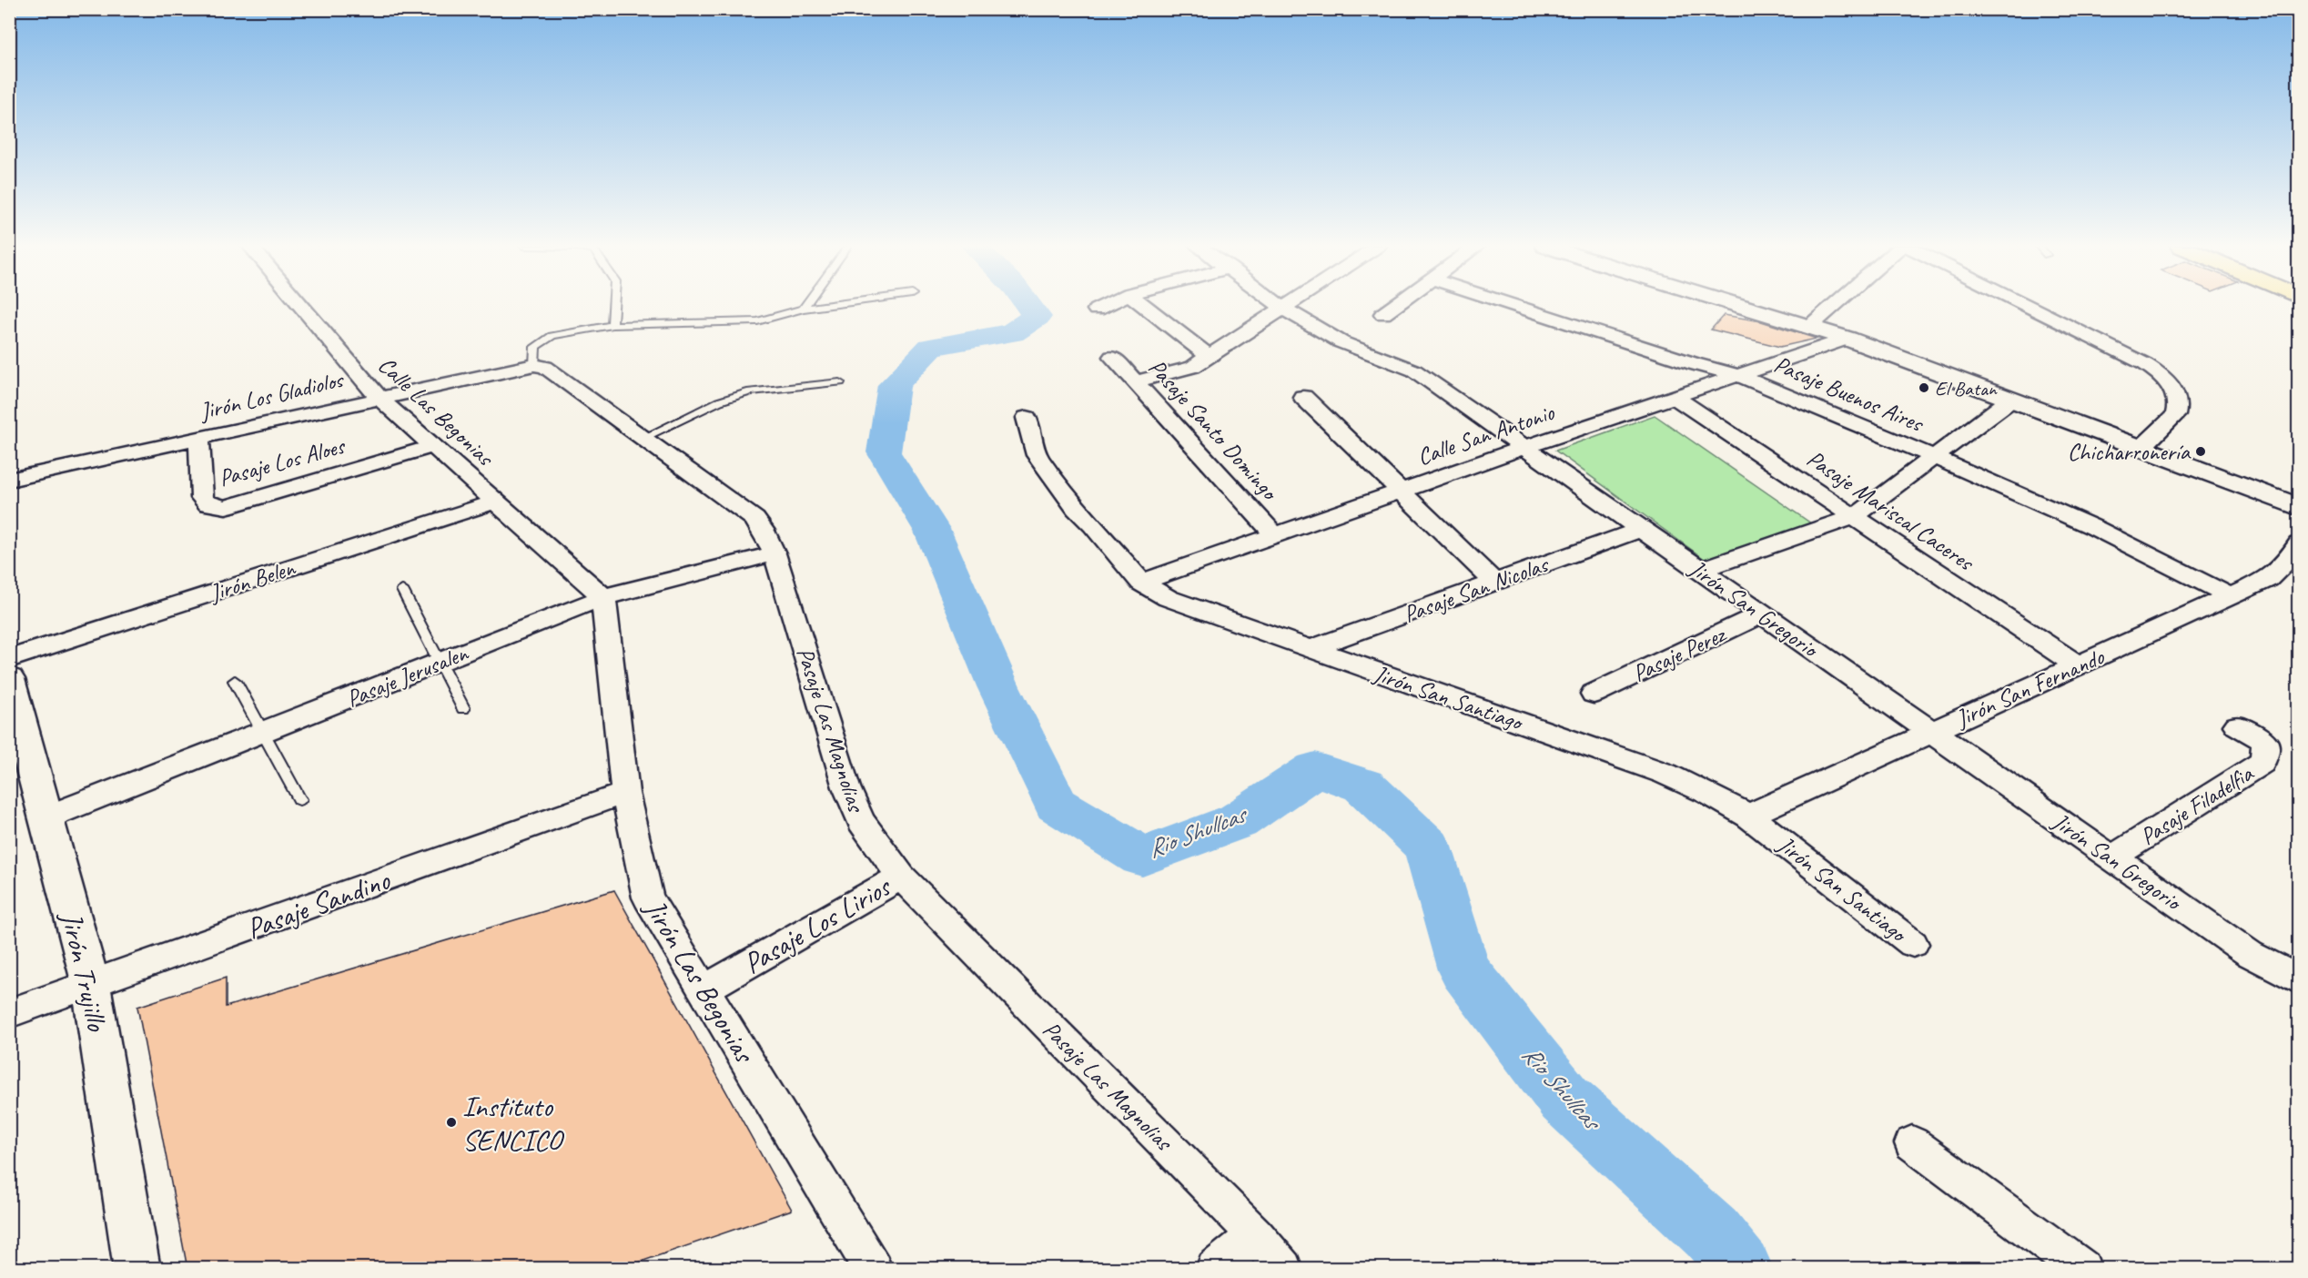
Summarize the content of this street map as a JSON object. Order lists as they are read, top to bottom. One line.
{"streets":{"main road":["Jirón Trujillo"],"street":["Pasaje Buenos Aires","Jirón Los Gladiolos","Calle Las Begonias","Pasaje Santo Domingo","Calle San Antonio","Pasaje Los Aloes","Pasaje Mariscal Caceres","Jirón Belen","Pasaje San Nicolas","Jirón San Gregorio","Pasaje Perez","Pasaje Jerusalen","Jirón San Fernando","Jirón San Santiago","Pasaje Las Magnolias","Pasaje Filadelfia","Pasaje Sandino","Pasaje Los Lirios","Jirón Las Begonias"]},"crossings":[["Pasaje Buenos Aires","Calle San Antonio"],["Pasaje Buenos Aires","Jirón San Fernando"],["Jirón Los Gladiolos","Calle Las Begonias"],["Jirón Los Gladiolos","Pasaje Los Aloes"],["Jirón Los Gladiolos","Pasaje Las Magnolias"],["Calle Las Begonias","Pasaje Los Aloes"],["Calle Las Begonias","Jirón Belen"],["Calle Las Begonias","Pasaje Jerusalen"],["Calle Las Begonias","Jirón Las Begonias"],["Pasaje Santo Domingo","Calle San Antonio"],["Calle San Antonio","Pasaje Mariscal Caceres"],["Calle San Antonio","Jirón San Gregorio"],["Calle San Antonio","Jirón San Santiago"],["Pasaje Mariscal Caceres","Jirón San Fernando"],["Pasaje San Nicolas","Jirón San Gregorio"],["Pasaje San Nicolas","Jirón San Santiago"],["Jirón San Gregorio","Pasaje Perez"],["Jirón San Gregorio","Jirón San Fernando"],["Jirón San Gregorio","Pasaje Filadelfia"],["Pasaje Jerusalen","Pasaje Las Magnolias"],["Pasaje Jerusalen","Jirón Trujillo"],["Pasaje Jerusalen","Jirón Las Begonias"],["Jirón San Fernando","Jirón San Santiago"],["Pasaje Las Magnolias","Pasaje Los Lirios"],["Pasaje Sandino","Jirón Trujillo"],["Pasaje Sandino","Jirón Las Begonias"],["Pasaje Los Lirios","Jirón Las Begonias"]],"water":["Rio Shullcas"],"places":["El Batan","Chicharronería","Instituto SENCICO"]}
